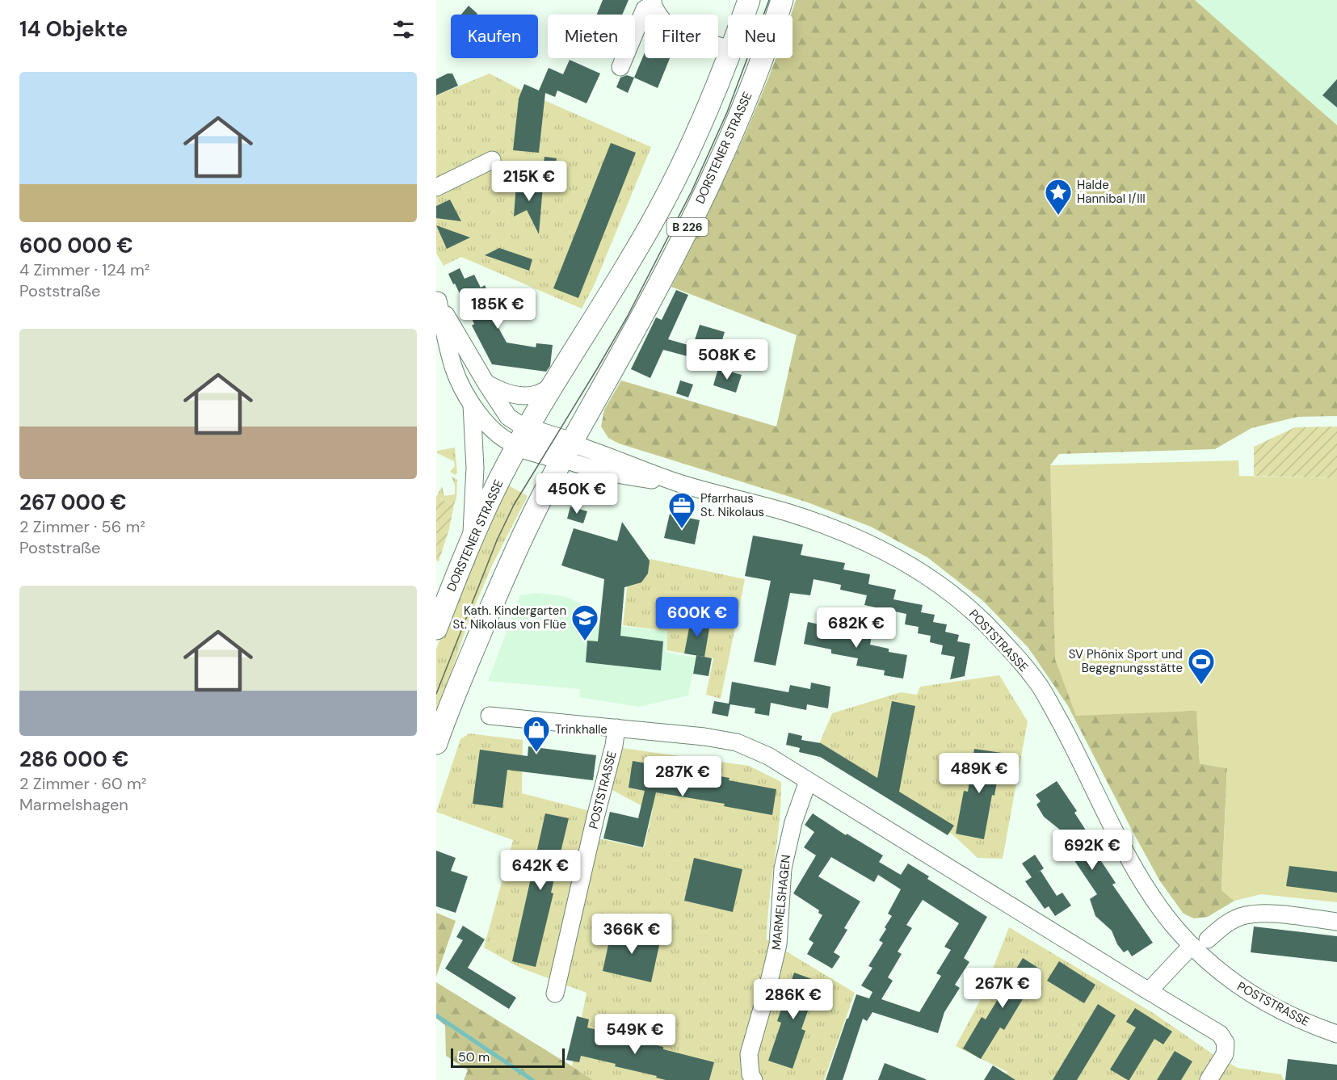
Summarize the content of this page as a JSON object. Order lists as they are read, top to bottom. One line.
{"streets":{"main road":["DORSTENER STRASSE","B 226"],"street":["POSTSTRASSE","MARMELSHAGEN"]},"crossings":[["DORSTENER STRASSE","POSTSTRASSE"]],"places":{"place":["Halde Hannibal I/III"],"office":["Pfarrhaus St. Nikolaus"],"school or university":["Kath. Kindergarten St. Nikolaus von Flüe"],"sports":["SV Phönix Sport und Begegnungsstätte"],"shop":["Trinkhalle"]},"scale_bar":"50 m","page":{"heading":"14 Objekte","chip":["Kaufen","Mieten","Filter","Neu"],"list":[{"name":"600 000 €","note":"4 Zimmer · 124 m² · Poststraße"},{"name":"267 000 €","note":"2 Zimmer · 56 m² · Poststraße"},{"name":"286 000 €","note":"2 Zimmer · 60 m² · Marmelshagen"}],"price":["215K €","185K €","508K €","450K €","600K €","682K €","489K €","287K €","692K €","642K €","366K €","267K €","286K €","549K €"],"scale":"50 m"}}
